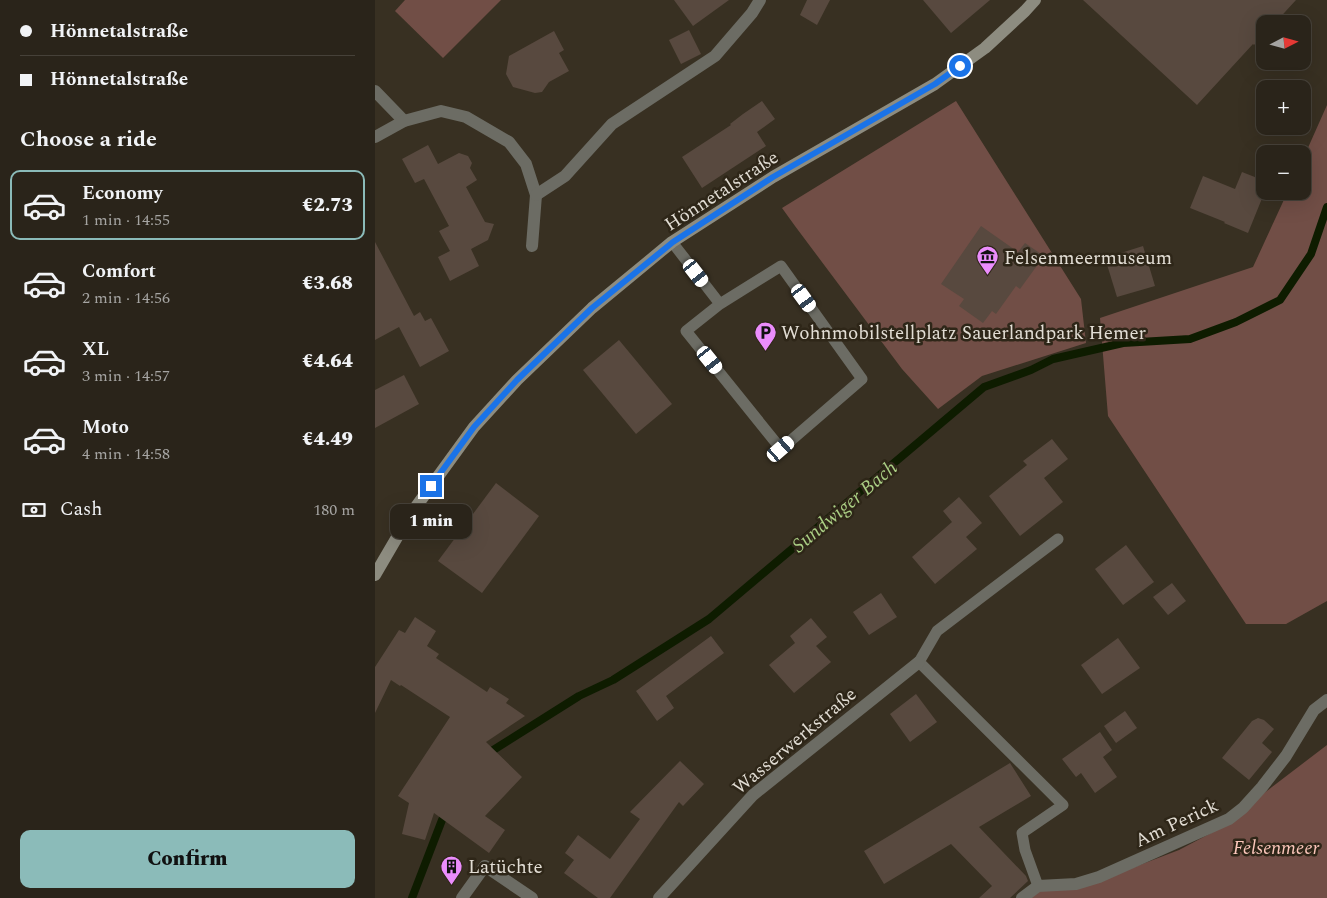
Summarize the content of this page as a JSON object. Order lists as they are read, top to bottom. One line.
{"streets":{"main road":["Hönnetalstraße"],"street":["Wasserwerkstraße","Am Perick"]},"water":["Sundwiger Bach"],"parks":["Felsenmeer"],"places":{"museum":["Felsenmeermuseum"],"parking":["Wohnmobilstellplatz Sauerlandpark Hemer"],"building":["Latüchte"]},"north":"right","page":{"banner":["Hönnetalstraße","Hönnetalstraße"],"map_buttons":["+","−"],"heading":"Choose a ride","list":[{"name":"Economy","note":"1 min · 14:55","value":"€2.73"},{"name":"Comfort","note":"2 min · 14:56","value":"€3.68"},{"name":"XL","note":"3 min · 14:57","value":"€4.64"},{"name":"Moto","note":"4 min · 14:58","value":"€4.49"}],"pay":["Cash","180 m"],"bubble":"1 min","buttons":"Confirm"}}
